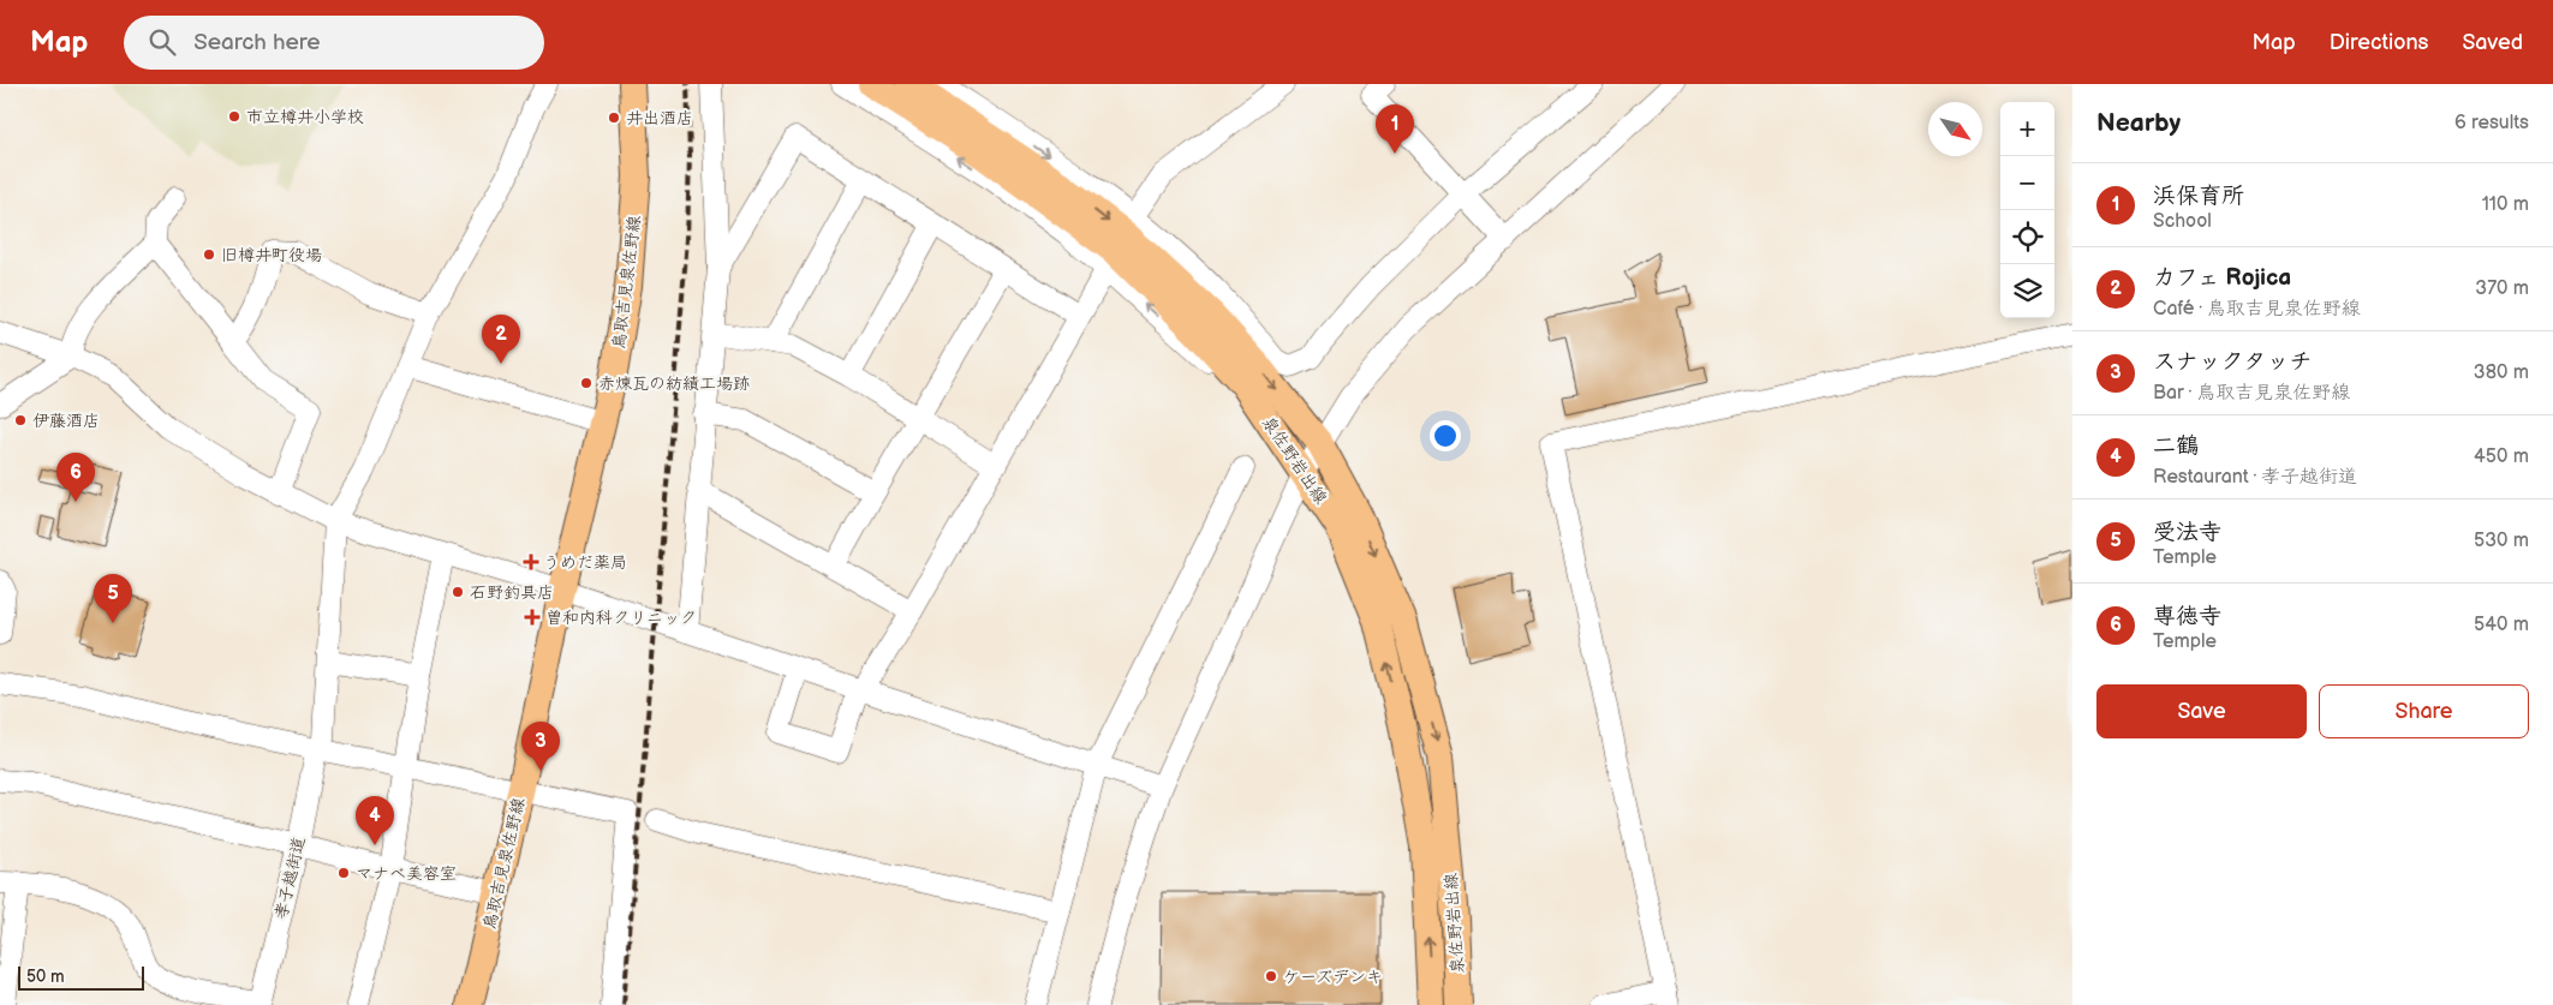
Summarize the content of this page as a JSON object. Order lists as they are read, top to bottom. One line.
{"streets":{"main road":["鳥取吉見泉佐野線","泉佐野岩出線"],"street":["孝子越街道"]},"places":{"other":["市立樽井小学校","井出酒店","旧樽井町役場","赤煉瓦の紡績工場跡","伊藤酒店","石野釣具店","マナベ美容室","ケーズデンキ"],"health":["うめだ薬局","曽和内科クリニック"]},"scale_bar":"50 m","north":"bottom right","page":{"header":"Map","search":"Search here","nav":["Map","Directions","Saved"],"heading":["Nearby","6 results"],"map_buttons":["+","−"],"pins":["1","2","6","5","3","4"],"list":[{"mark":"1","name":"浜保育所","note":"School","value":"110 m"},{"mark":"2","name":"カフェ Rojica","note":"Café · 鳥取吉見泉佐野線","value":"370 m"},{"mark":"3","name":"スナックタッチ","note":"Bar · 鳥取吉見泉佐野線","value":"380 m"},{"mark":"4","name":"二鶴","note":"Restaurant · 孝子越街道","value":"450 m"},{"mark":"5","name":"受法寺","note":"Temple","value":"530 m"},{"mark":"6","name":"専徳寺","note":"Temple","value":"540 m"}],"buttons":["Save","Share"],"scale":"50 m"}}
